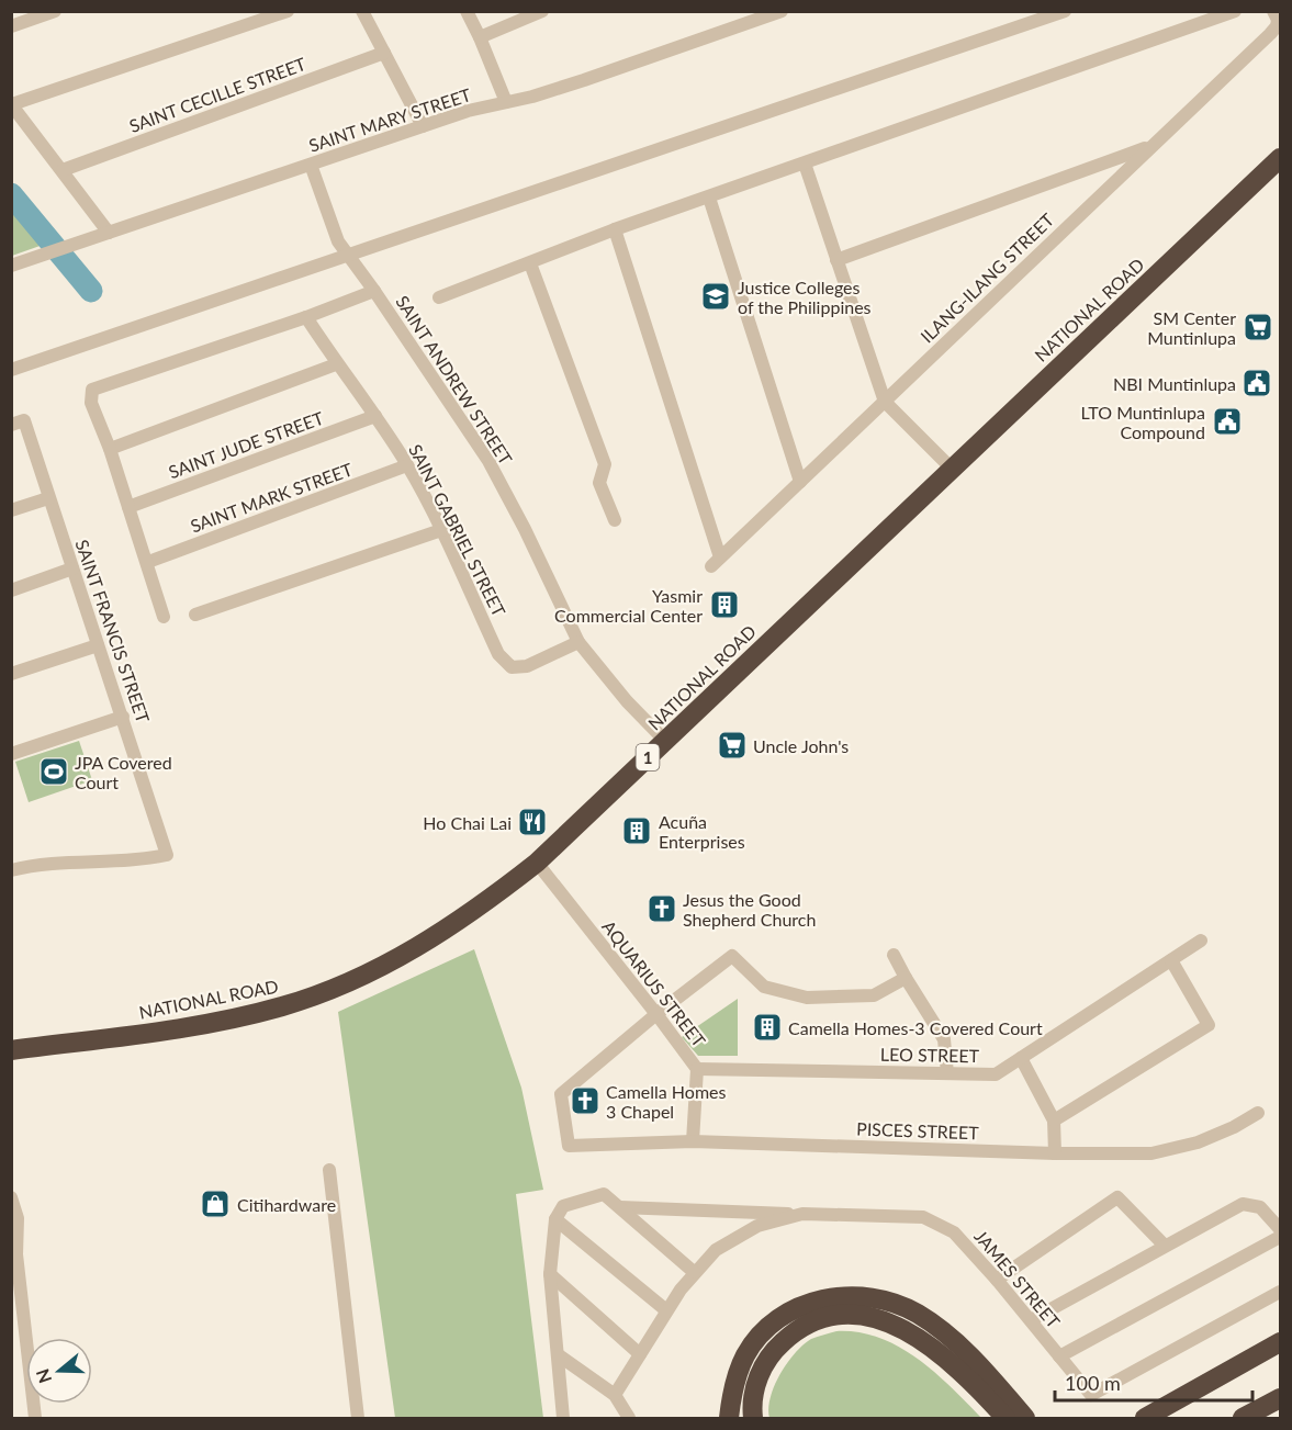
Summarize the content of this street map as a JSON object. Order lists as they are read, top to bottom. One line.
{"streets":{"highway":["NATIONAL ROAD","1"],"street":["SAINT CECILLE STREET","SAINT MARY STREET","ILANG-ILANG STREET","SAINT ANDREW STREET","SAINT JUDE STREET","SAINT MARK STREET","SAINT GABRIEL STREET","SAINT FRANCIS STREET","AQUARIUS STREET","LEO STREET","PISCES STREET","JAMES STREET"]},"crossings":[["SAINT MARY STREET","SAINT ANDREW STREET"],["NATIONAL ROAD","SAINT ANDREW STREET"],["NATIONAL ROAD","AQUARIUS STREET"],["SAINT ANDREW STREET","SAINT GABRIEL STREET"],["SAINT JUDE STREET","SAINT GABRIEL STREET"],["SAINT MARK STREET","SAINT GABRIEL STREET"],["AQUARIUS STREET","LEO STREET"],["AQUARIUS STREET","PISCES STREET"]],"places":{"school or university":["Justice Colleges of the Philippines"],"supermarket":["SM Center Muntinlupa","Uncle John's"],"public building":["NBI Muntinlupa","LTO Muntinlupa Compound"],"building":["Yasmir Commercial Center","Acuña Enterprises","Camella Homes-3 Covered Court"],"sports":["JPA Covered Court"],"restaurant":["Ho Chai Lai"],"church":["Jesus the Good Shepherd Church","Camella Homes 3 Chapel"],"shop":["Citihardware"]},"scale_bar":"100 m","north":"left"}
